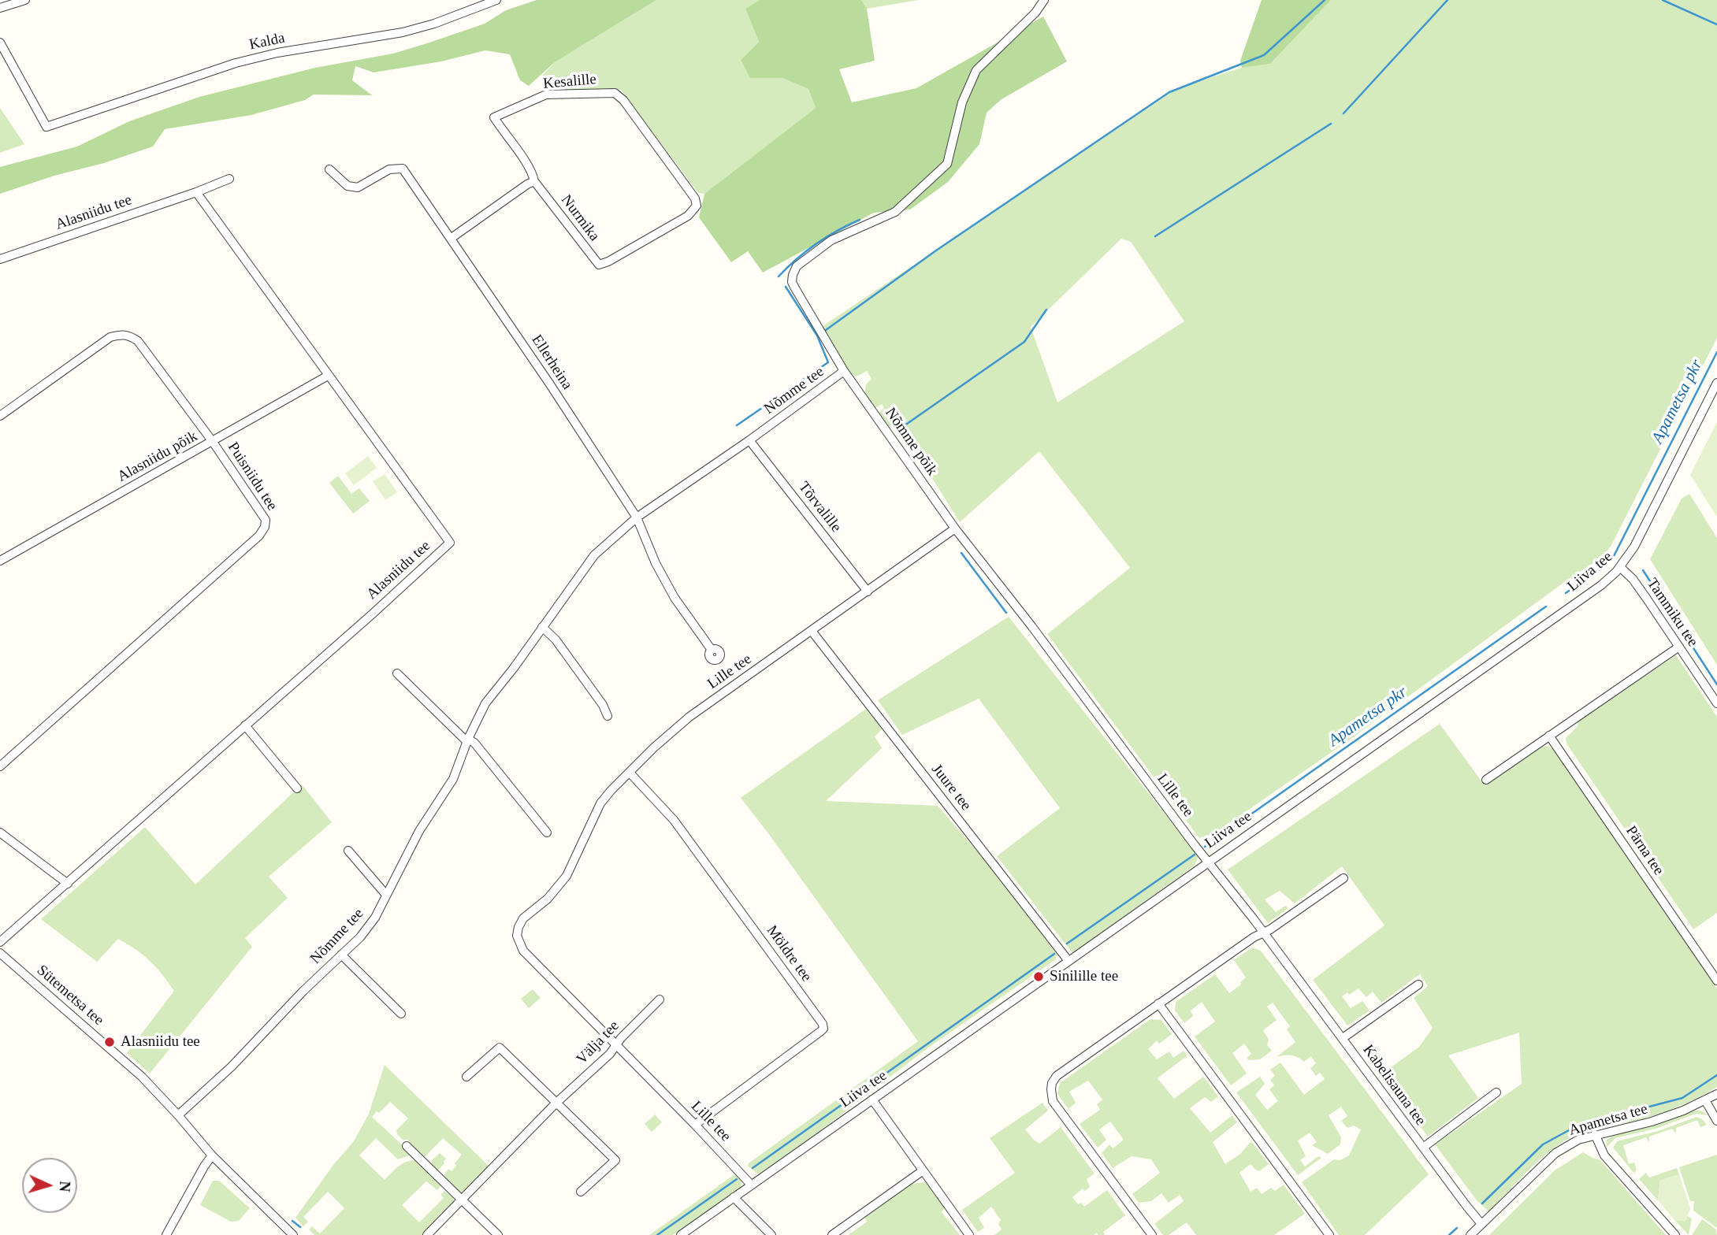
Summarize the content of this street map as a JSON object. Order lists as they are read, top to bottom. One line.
{"streets":{"street":["Kalda","Kesalille","Alasniidu tee","Nurmika","Ellerheina","Nõmme tee","Nõmme põik","Alasniidu põik","Puisniidu tee","Tõrvalille","Liiva tee","Tammiku tee","Lille tee","Juure tee","Pärna tee","Möldre tee","Sütemetsa tee","Välja tee","Kabelisauna tee","Apametsa tee"]},"crossings":[["Kesalille","Nurmika"],["Alasniidu tee","Alasniidu põik"],["Ellerheina","Nõmme tee"],["Nõmme tee","Nõmme põik"],["Nõmme tee","Tõrvalille"],["Nõmme tee","Sütemetsa tee"],["Nõmme põik","Lille tee"],["Alasniidu põik","Puisniidu tee"],["Tõrvalille","Lille tee"],["Liiva tee","Tammiku tee"],["Liiva tee","Lille tee"],["Liiva tee","Juure tee"],["Liiva tee","Kabelisauna tee"],["Lille tee","Juure tee"],["Lille tee","Möldre tee"],["Lille tee","Välja tee"],["Lille tee","Kabelisauna tee"],["Kabelisauna tee","Apametsa tee"]],"water":["Apametsa pkr"],"places":["Sinilille tee","Alasniidu tee"],"north":"right"}
